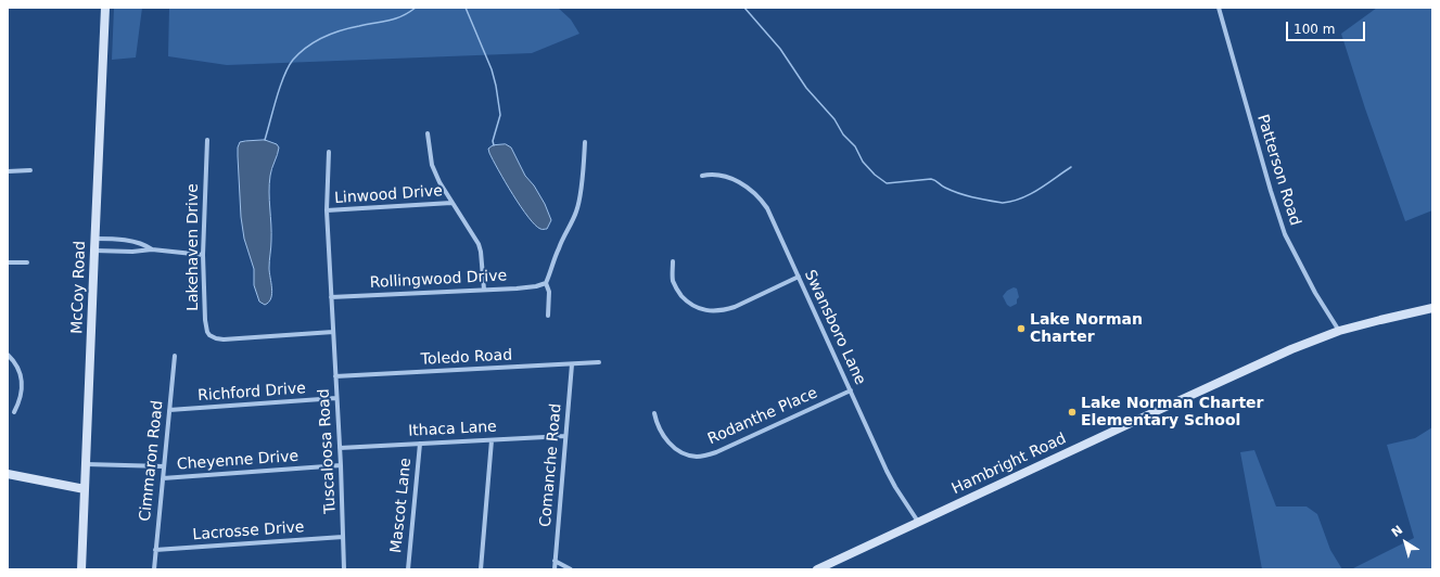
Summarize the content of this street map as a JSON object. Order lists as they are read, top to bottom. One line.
{"streets":{"main road":["McCoy Road","Hambright Road"],"street":["Patterson Road","Linwood Drive","Lakehaven Drive","Rollingwood Drive","Swansboro Lane","Toledo Road","Richford Drive","Rodanthe Place","Ithaca Lane","Tuscaloosa Road","Cimmaron Road","Cheyenne Drive","Comanche Road","Mascot Lane","Lacrosse Drive"]},"crossings":[["Patterson Road","Hambright Road"],["Lakehaven Drive","Tuscaloosa Road"],["Swansboro Lane","Rodanthe Place"],["Swansboro Lane","Hambright Road"],["Toledo Road","Tuscaloosa Road"],["Toledo Road","Comanche Road"],["Richford Drive","Tuscaloosa Road"],["Richford Drive","Cimmaron Road"],["Ithaca Lane","Tuscaloosa Road"],["Ithaca Lane","Comanche Road"],["Ithaca Lane","Mascot Lane"],["Tuscaloosa Road","Cheyenne Drive"],["Tuscaloosa Road","Lacrosse Drive"],["Cimmaron Road","Cheyenne Drive"],["Cimmaron Road","Lacrosse Drive"]],"places":["Lake Norman Charter","Lake Norman Charter Elementary School"],"scale_bar":"100 m","north":"top left"}
